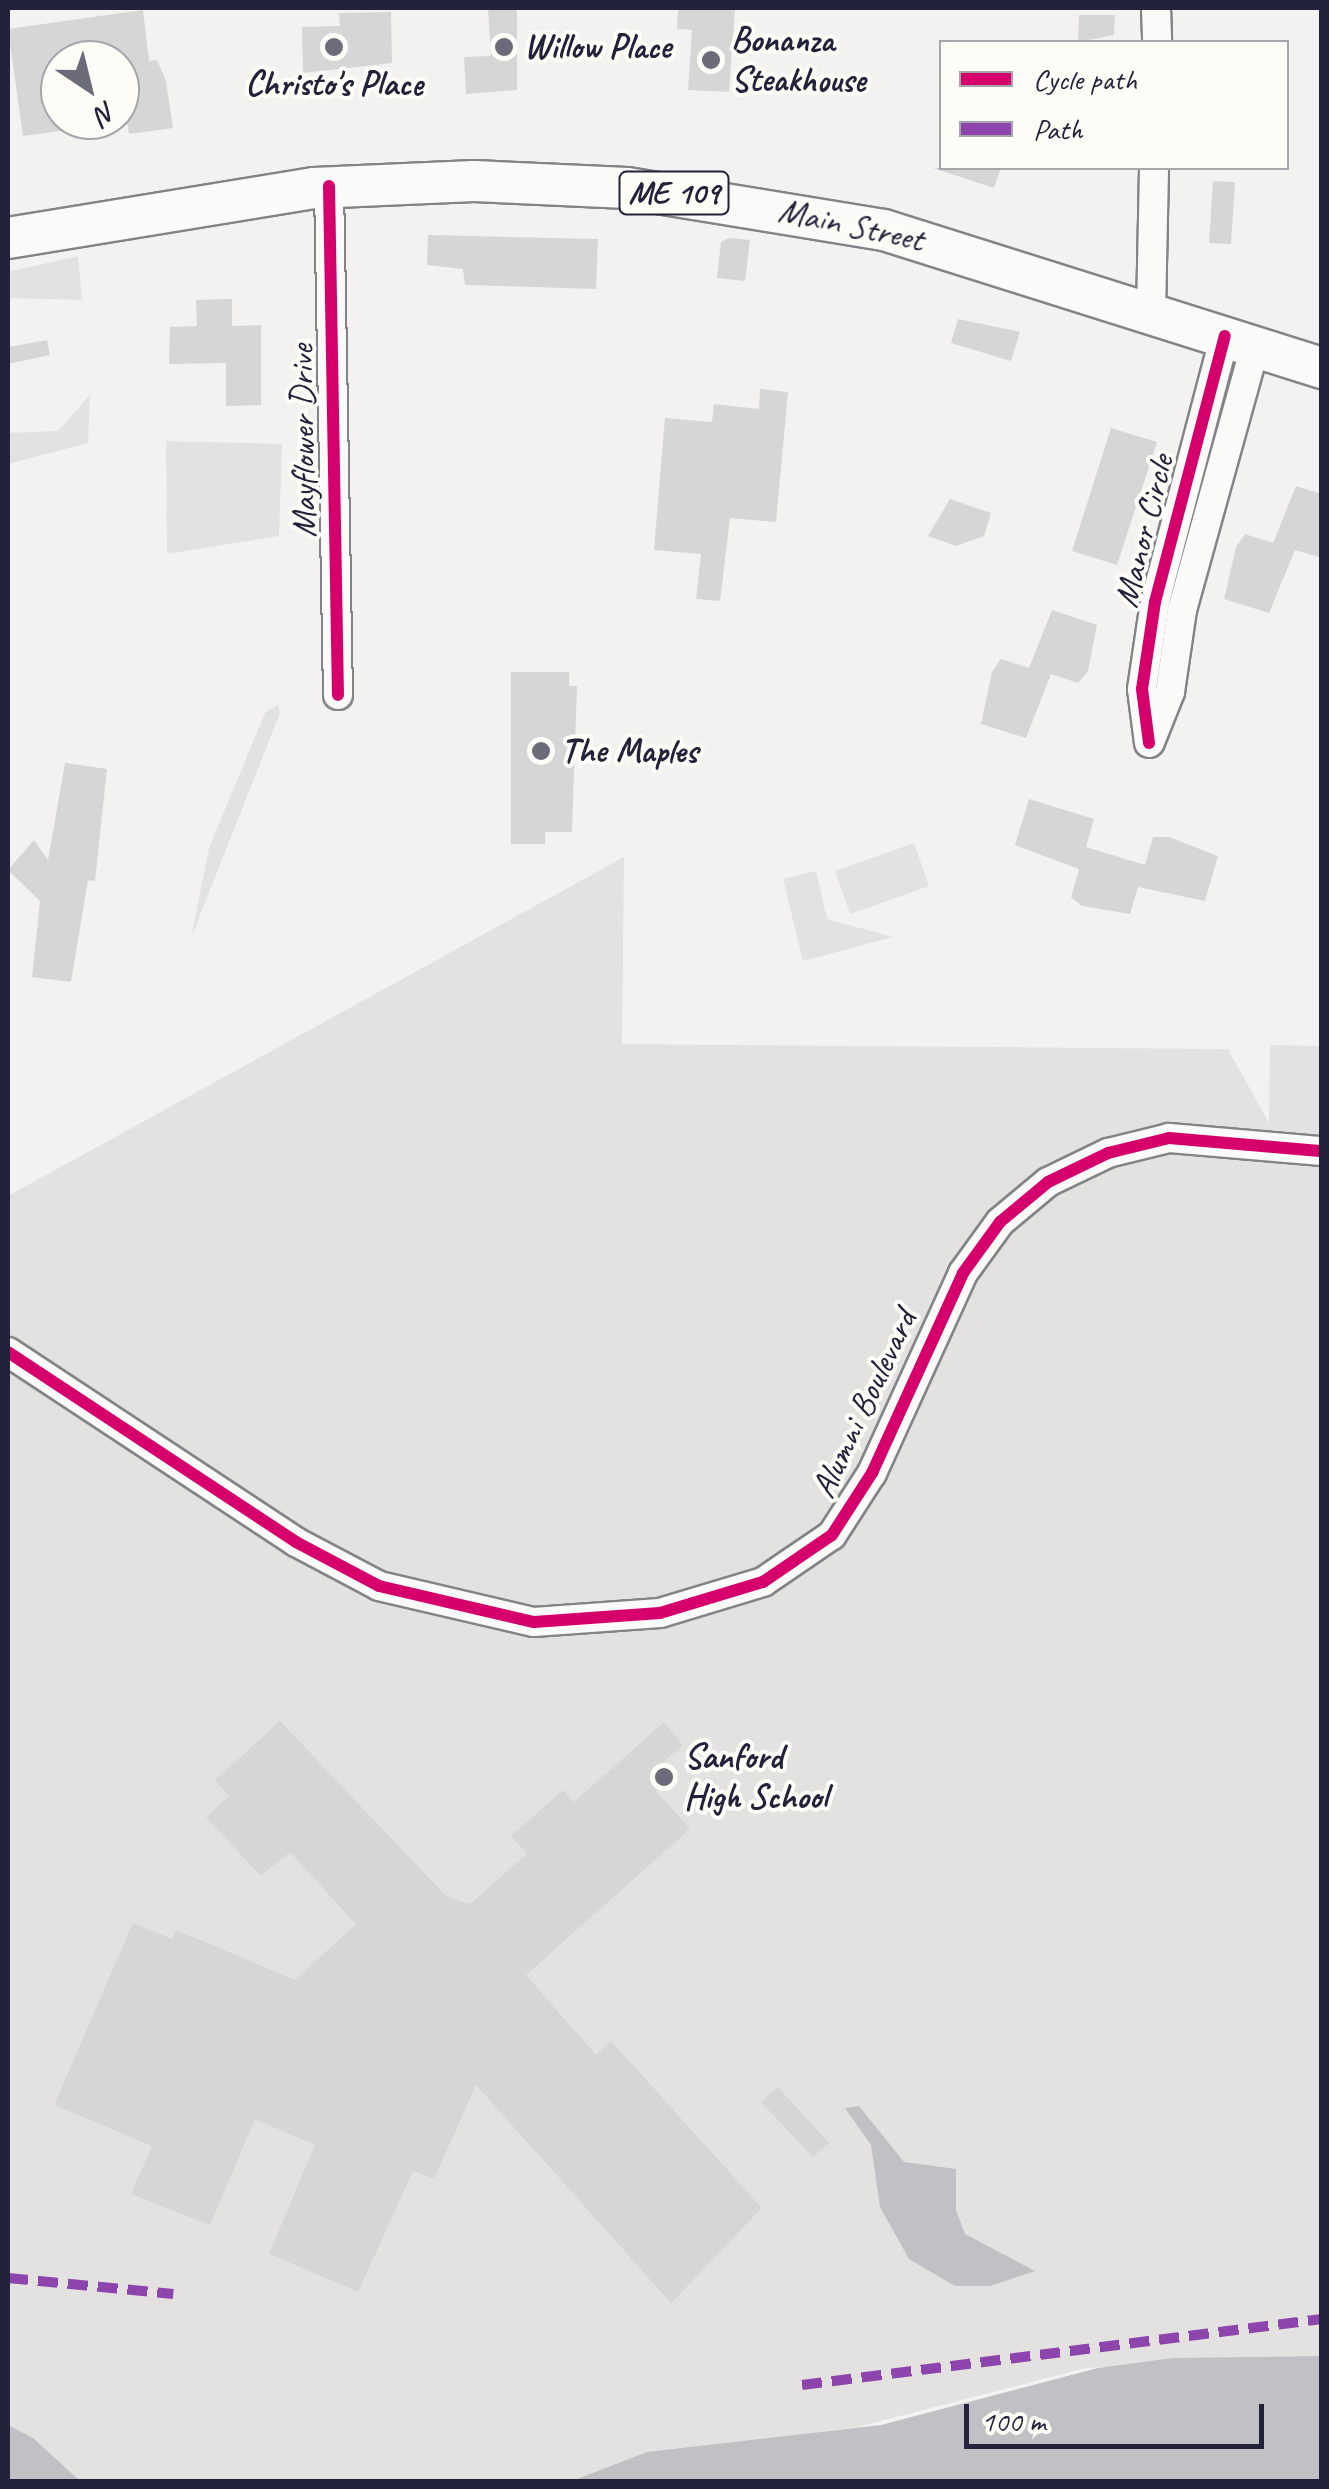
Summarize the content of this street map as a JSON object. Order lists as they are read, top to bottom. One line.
{"streets":{"highway":["ME 109","Main Street"],"street":["Mayflower Drive","Manor Circle","Alumni Boulevard"]},"crossings":[["Main Street","Mayflower Drive"],["Main Street","Manor Circle"]],"places":["Christo's Place","Willow Place","Bonanza Steakhouse","The Maples","Sanford High School"],"legend":["Cycle path","Path"],"scale_bar":"100 m","north":"bottom right"}
